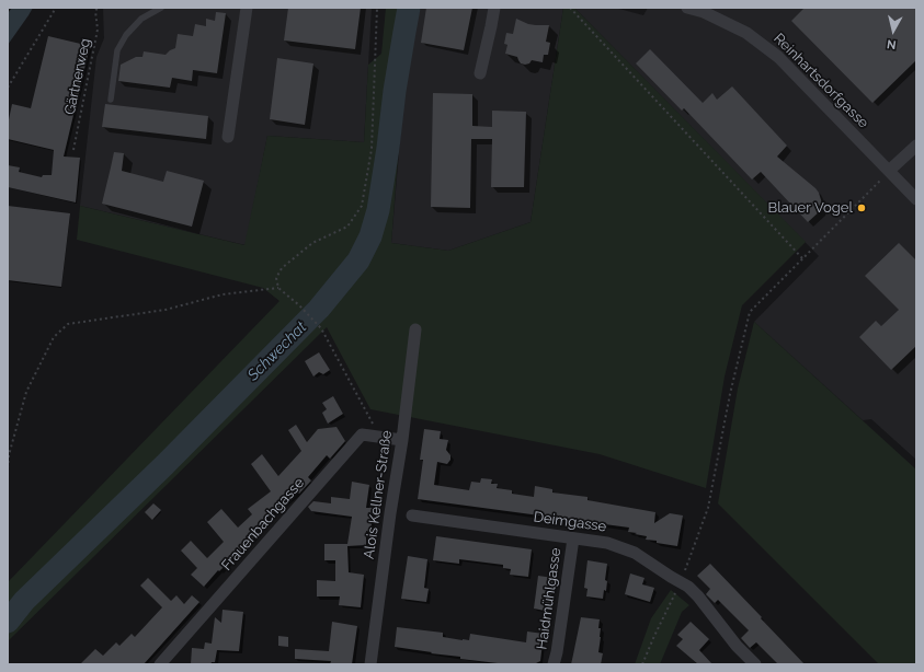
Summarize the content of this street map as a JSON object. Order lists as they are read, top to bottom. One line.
{"streets":{"street":["Reinhartsdorfgasse","Alois Kellner-Straße","Deimgasse","Frauenbachgasse","Haidmühlgasse"],"path":["Gärtnerweg"]},"crossings":[["Alois Kellner-Straße","Frauenbachgasse"],["Deimgasse","Haidmühlgasse"]],"water":["Schwechat"],"places":["Blauer Vogel"],"north":"bottom"}
